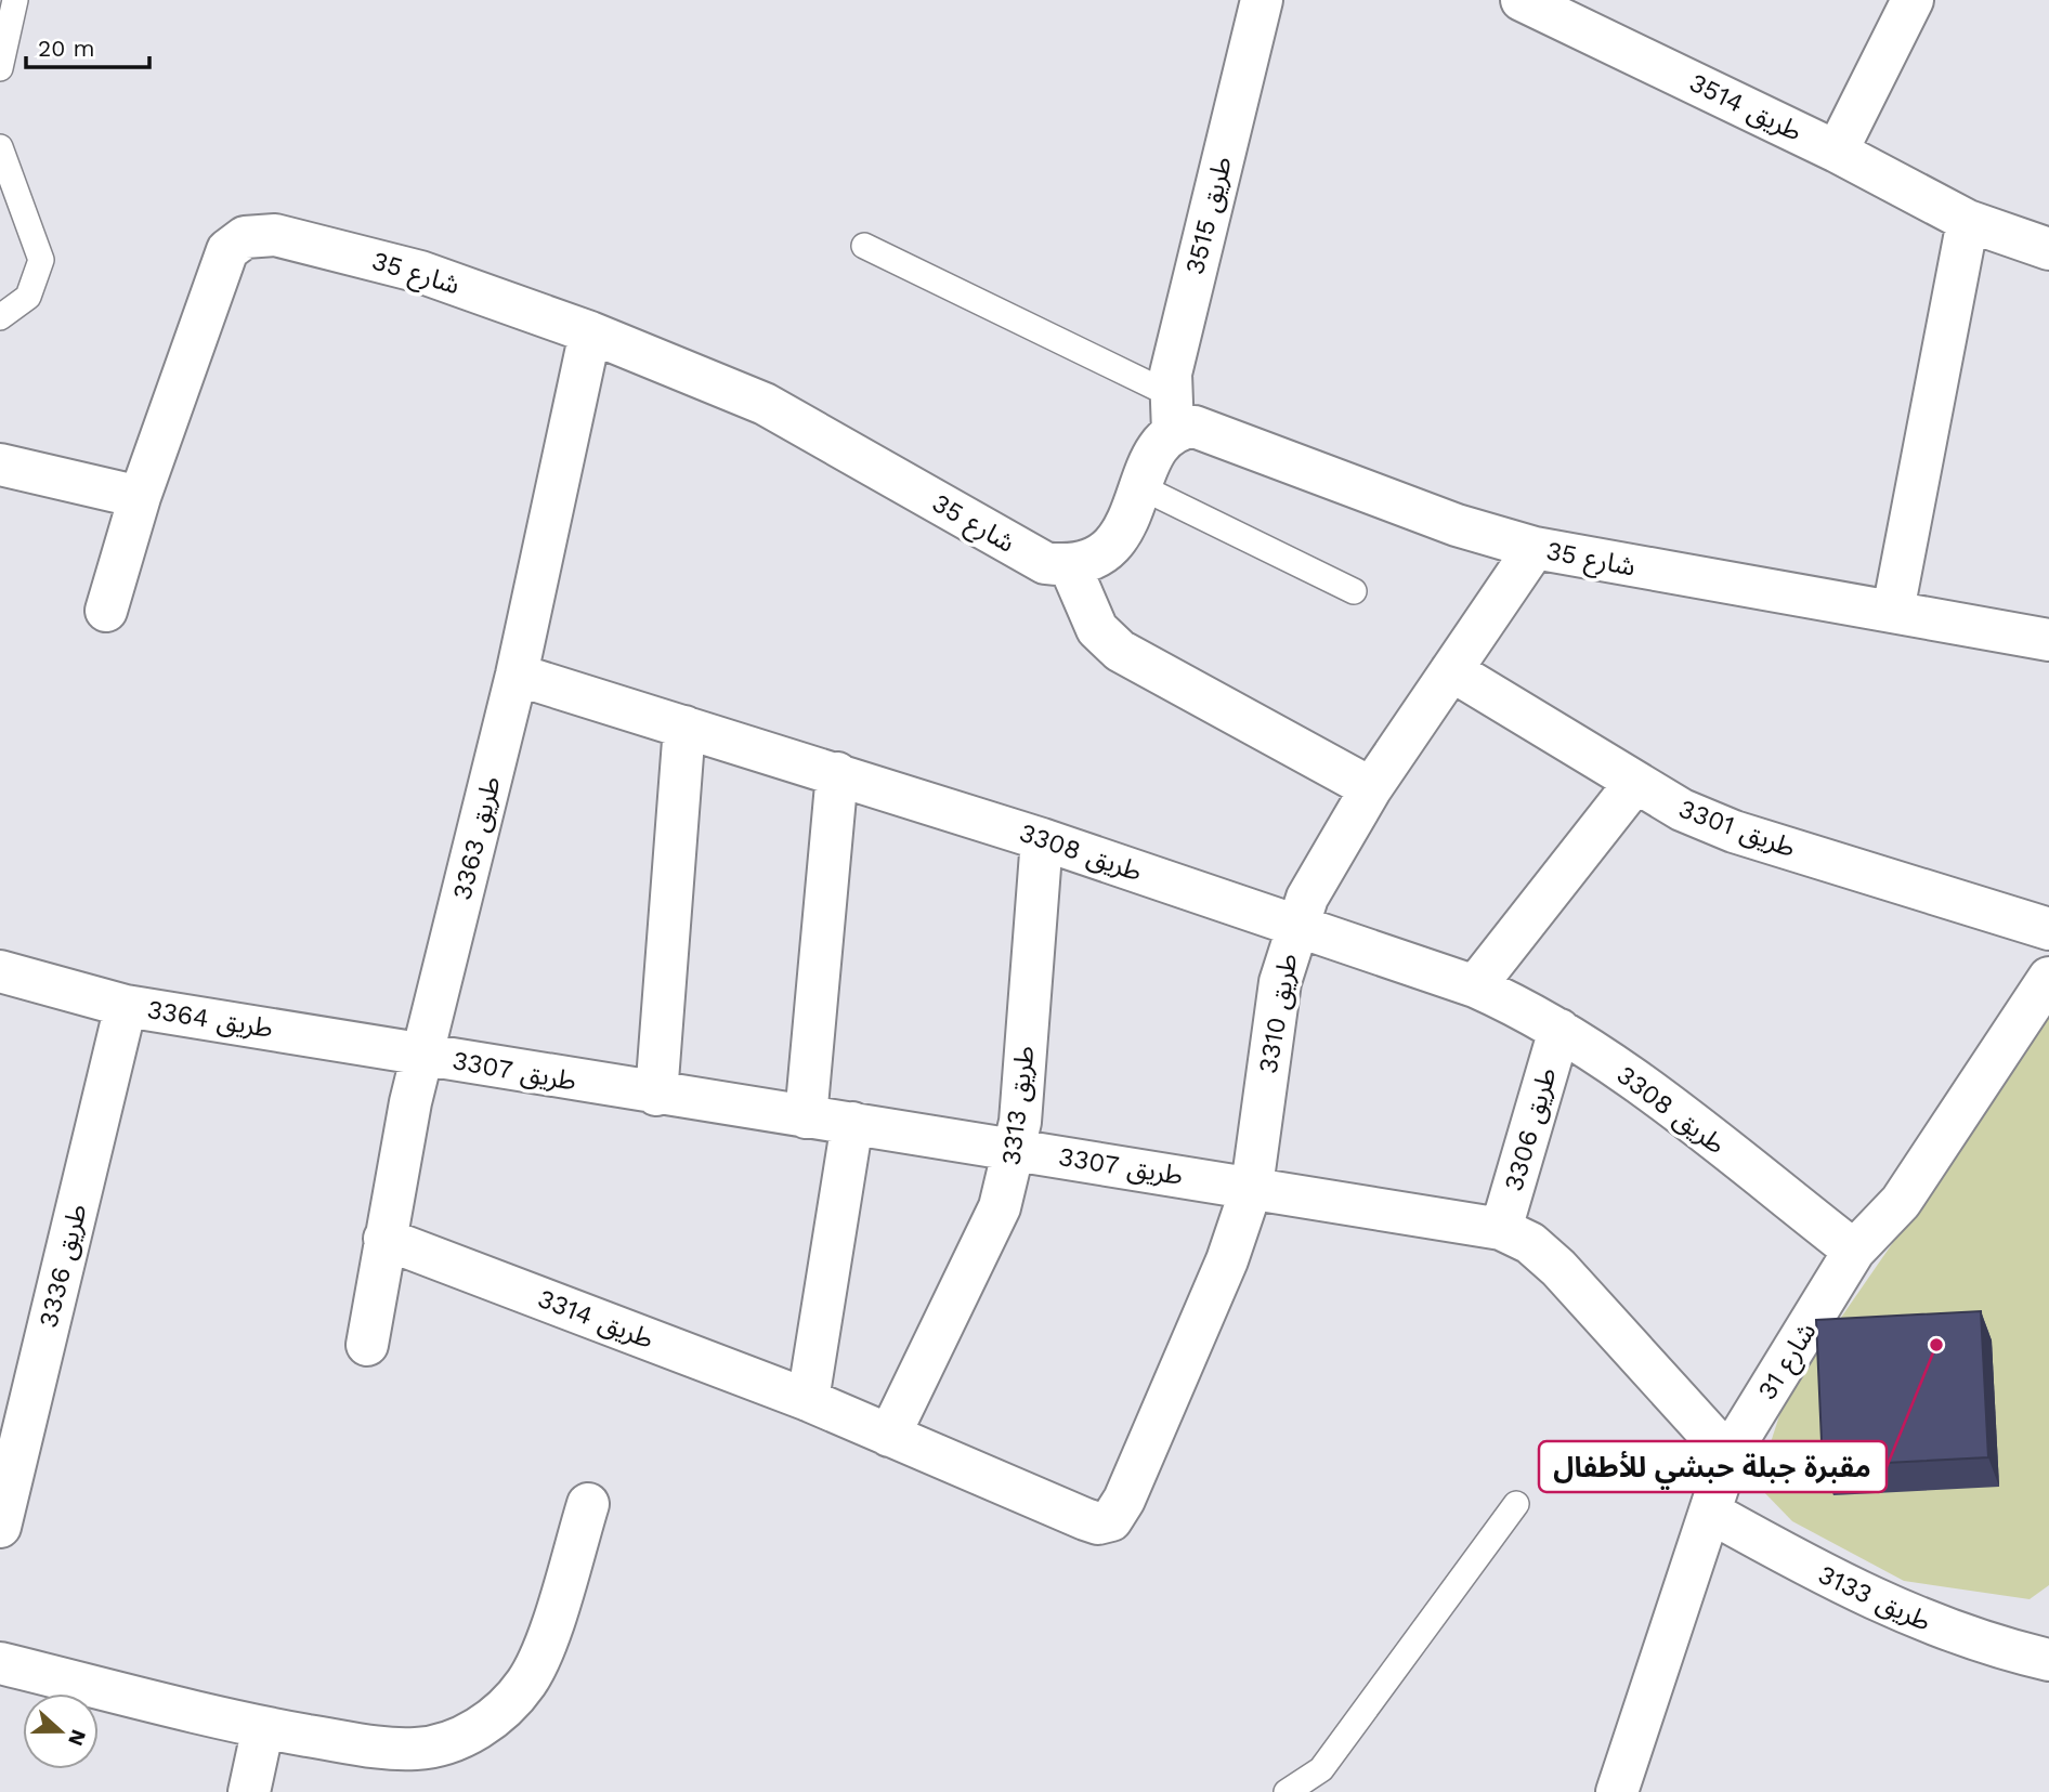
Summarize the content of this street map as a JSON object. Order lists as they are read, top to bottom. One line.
{"streets":{"street":["طريق 3514","طريق 3515","شارع 35","طريق 3301","طريق 3363","طريق 3308","طريق 3310","طريق 3364","طريق 3307","طريق 3313","طريق 3306","طريق 3336","طريق 3314","شارع 31","طريق 3133"]},"crossings":[["طريق 3515","شارع 35"],["شارع 35","طريق 3363"],["شارع 35","طريق 3310"],["طريق 3301","طريق 3310"],["طريق 3363","طريق 3308"],["طريق 3363","طريق 3364"],["طريق 3363","طريق 3307"],["طريق 3363","طريق 3314"],["طريق 3308","طريق 3310"],["طريق 3308","طريق 3313"],["طريق 3308","طريق 3306"],["طريق 3308","شارع 31"],["طريق 3310","طريق 3307"],["طريق 3310","طريق 3314"],["طريق 3364","طريق 3307"],["طريق 3364","طريق 3336"],["طريق 3307","طريق 3313"],["طريق 3307","طريق 3306"],["طريق 3307","شارع 31"],["طريق 3313","طريق 3314"],["شارع 31","طريق 3133"]],"places":["مقبرة جبلة حبشي للأطفال"],"scale_bar":"20 m","north":"right"}
